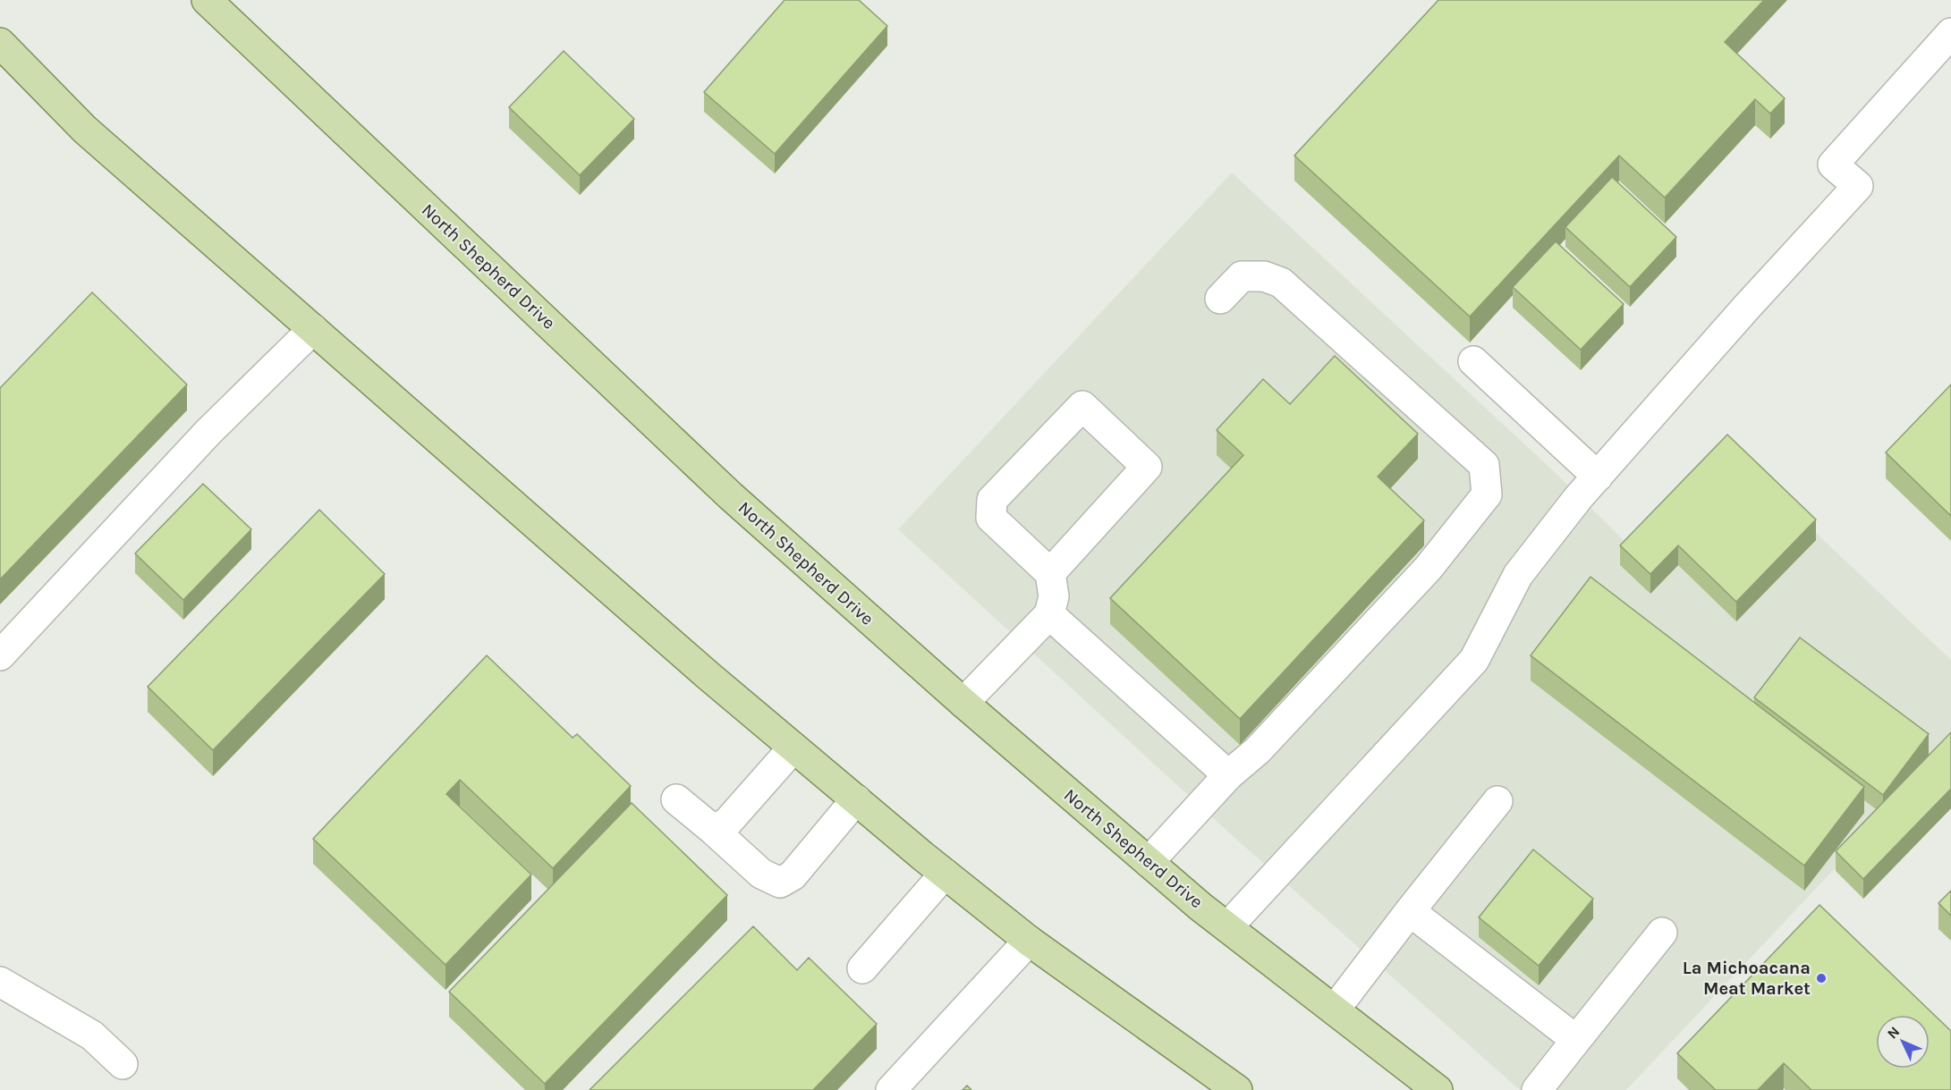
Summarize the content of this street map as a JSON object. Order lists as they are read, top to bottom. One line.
{"streets":{"main road":["North Shepherd Drive"]},"places":["La Michoacana Meat Market"],"north":"top left"}
